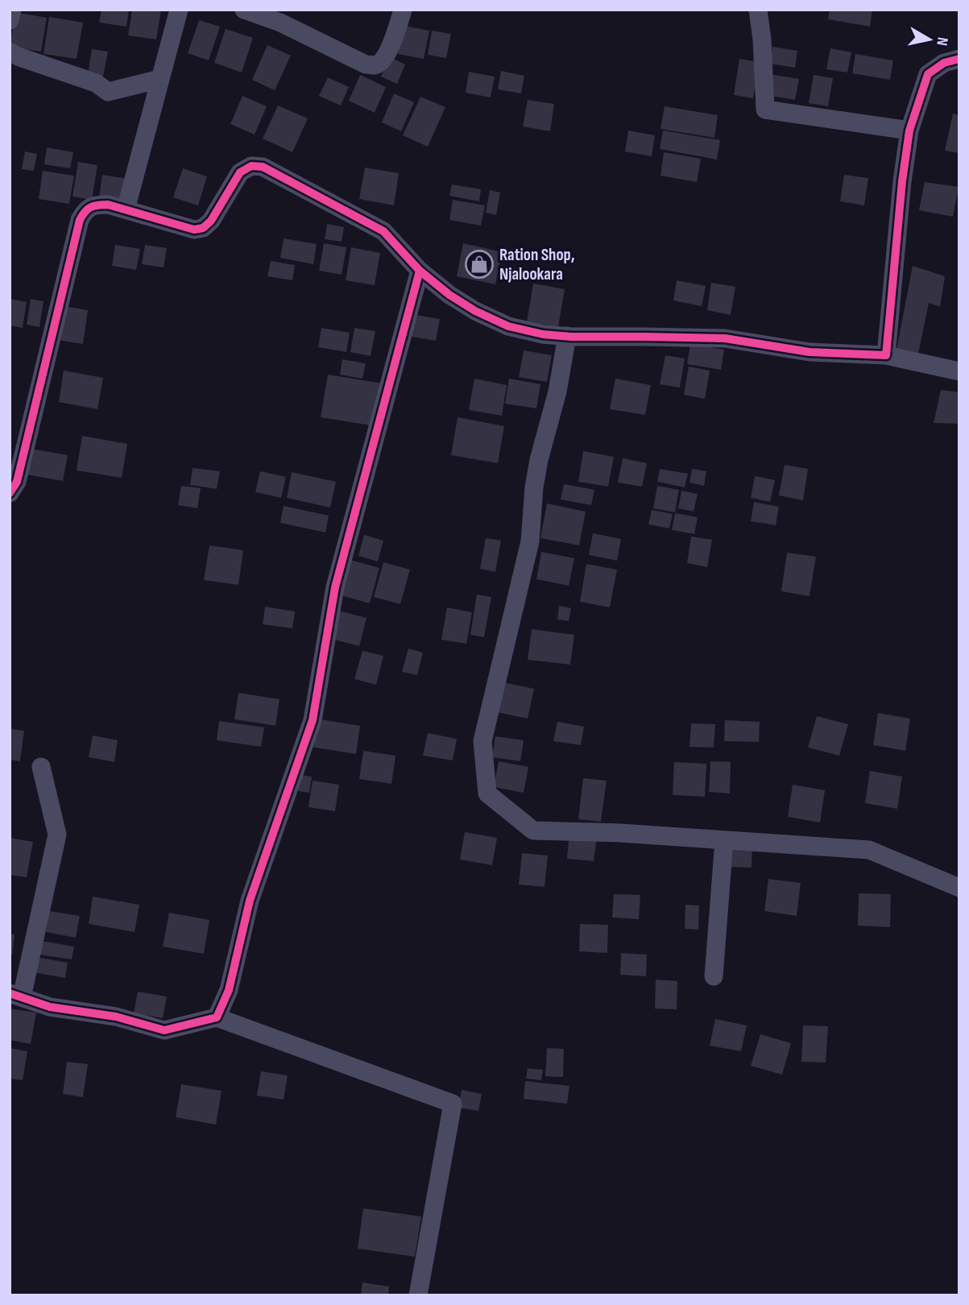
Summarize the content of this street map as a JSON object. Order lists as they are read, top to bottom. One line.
{"places":{"shop":["Ration Shop, Njalookara"]},"north":"right"}
